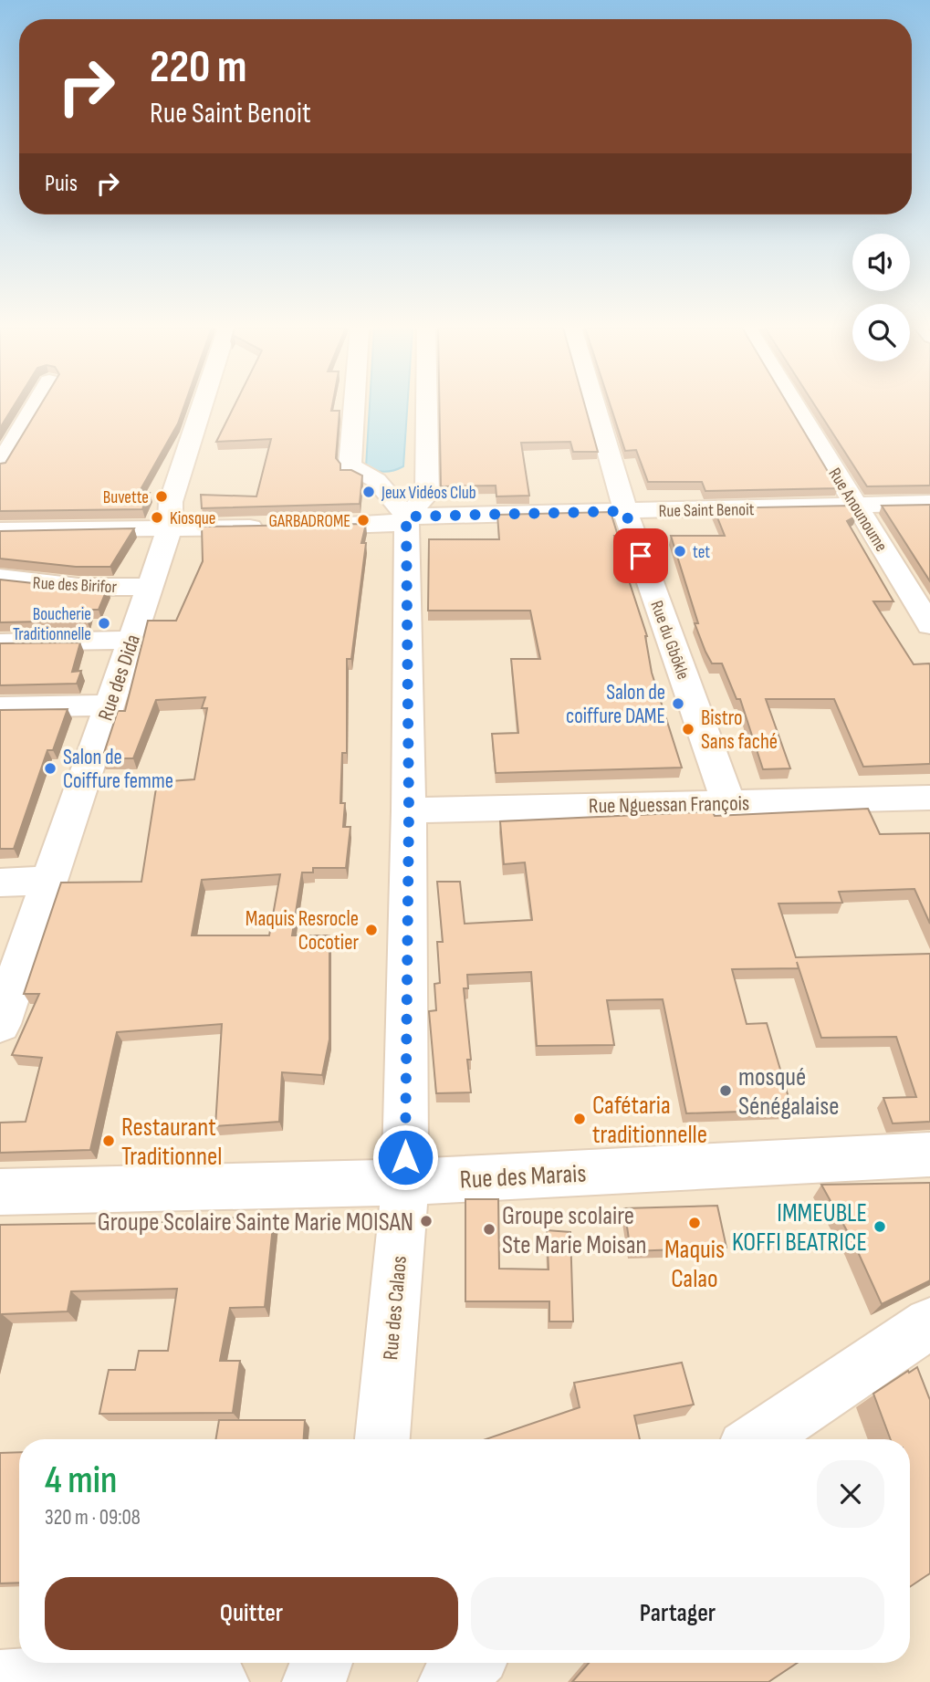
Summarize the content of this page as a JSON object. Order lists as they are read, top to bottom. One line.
{"streets":{"street":["Rue Saint Benoit","Rue Anounoume","Rue des Birifor","Rue du Gbôkle","Rue des Dida","Rue Nguessan François","Rue des Marais","Rue des Calaos"]},"crossings":[["Rue Saint Benoit","Rue Anounoume"],["Rue Saint Benoit","Rue du Gbôkle"],["Rue Saint Benoit","Rue des Calaos"],["Rue des Birifor","Rue des Dida"],["Rue du Gbôkle","Rue Nguessan François"],["Rue Nguessan François","Rue des Calaos"],["Rue des Marais","Rue des Calaos"]],"places":["Jeux Vidéos Club","Buvette","Kiosque","GARBADROME","tet","Boucherie Traditionnelle","Salon de coiffure DAME","Bistro Sans faché","Salon de Coiffure femme","Maquis Resrocle Cocotier","mosqué Sénégalaise","Cafétaria traditionnelle","Restaurant Traditionnel","Groupe Scolaire Sainte Marie MOISAN","Maquis Calao","IMMEUBLE KOFFI BEATRICE","Groupe scolaire Ste Marie Moisan"],"page":{"turn":["220 m","Rue Saint Benoit"],"then":"Puis","heading":["4 min","320 m · 09:08"],"buttons":["Quitter","Partager"]}}
